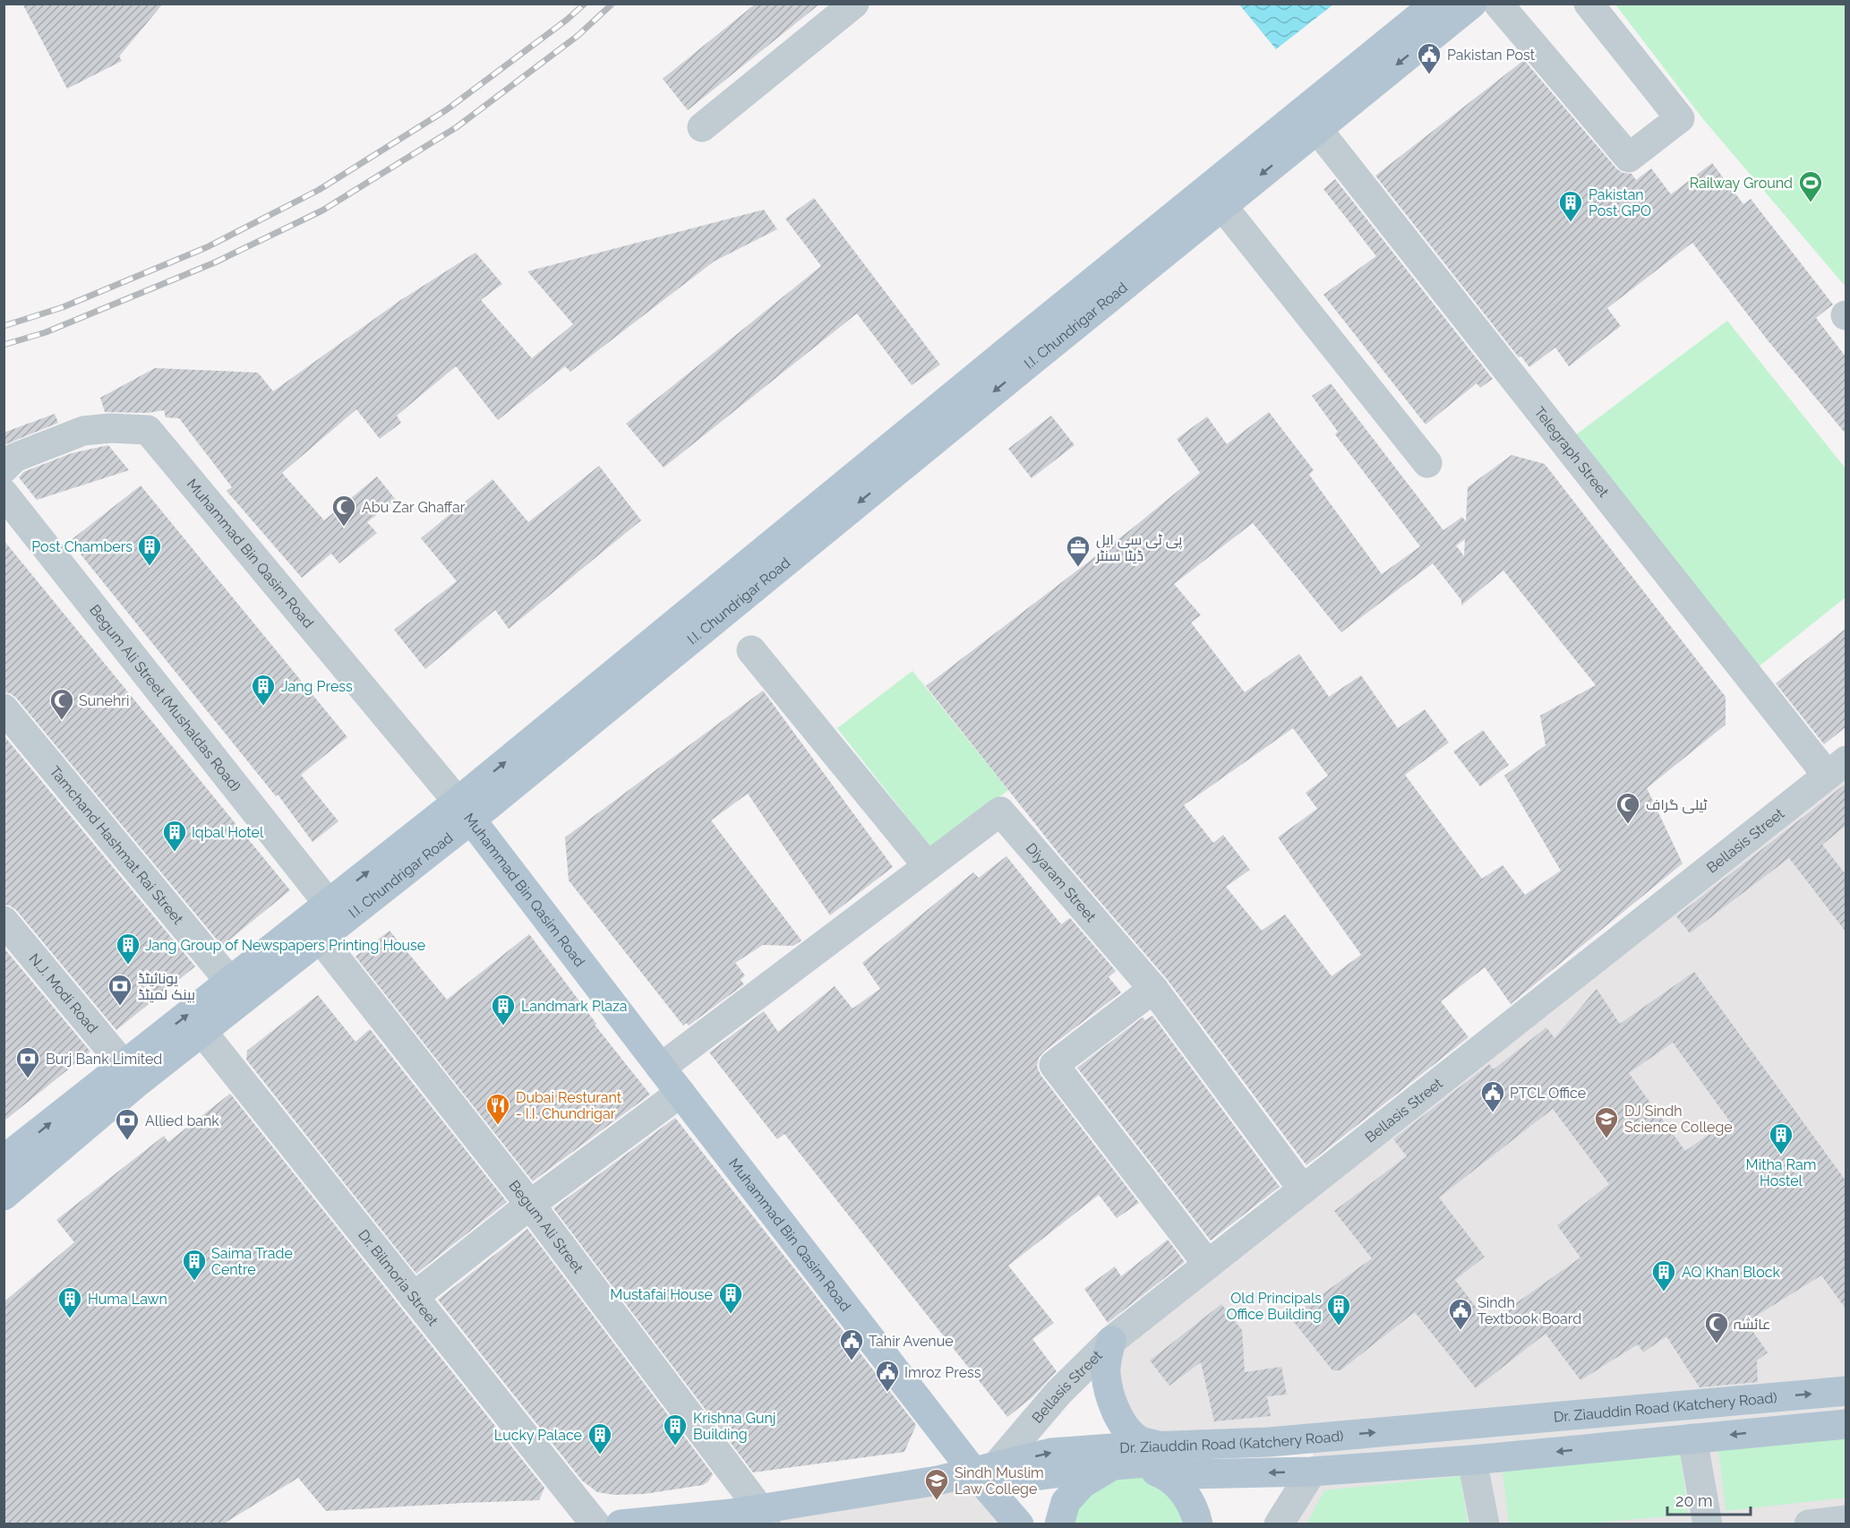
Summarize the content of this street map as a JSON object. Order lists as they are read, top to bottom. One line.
{"streets":{"main road":["I.I. Chundrigar Road","Muhammad Bin Qasim Road","Dr. Ziauddin Road (Katchery Road)"],"street":["Telegraph Street","Begum Ali Street (Mushaldas Road)","Bellasis Street","Tamchand Hashmat Rai Street","Diyaram Street","N.J. Modi Road","Begum Ali Street","Dr. Bilmoria Street"]},"crossings":[["I.I. Chundrigar Road","Telegraph Street"],["I.I. Chundrigar Road","Muhammad Bin Qasim Road"],["I.I. Chundrigar Road","Begum Ali Street (Mushaldas Road)"],["I.I. Chundrigar Road","Tamchand Hashmat Rai Street"],["I.I. Chundrigar Road","N.J. Modi Road"],["I.I. Chundrigar Road","Begum Ali Street"],["I.I. Chundrigar Road","Dr. Bilmoria Street"],["Telegraph Street","Bellasis Street"],["Muhammad Bin Qasim Road","Bellasis Street"],["Muhammad Bin Qasim Road","Diyaram Street"],["Muhammad Bin Qasim Road","Dr. Ziauddin Road (Katchery Road)"],["Bellasis Street","Dr. Ziauddin Road (Katchery Road)"],["Begum Ali Street","Dr. Ziauddin Road (Katchery Road)"]],"places":{"public building":["Pakistan Post","PTCL Office","Sindh Textbook Board","Tahir Avenue","Imroz Press"],"sports":["Railway Ground"],"building":["Pakistan Post GPO","Post Chambers","Jang Press","Iqbal Hotel","Jang Group of Newspapers Printing House","Landmark Plaza","Mitha Ram Hostel","Saima Trade Centre","AQ Khan Block","Mustafai House","Huma Lawn","Old Principals Office Building","Krishna Gunj Building","Lucky Palace"],"mosque":["Abu Zar Ghaffar","Sunehri","ٹیلی گراف","عائشہ"],"office":["پی ٹی سی ایل ڈیٹا سنٹر"],"bank":["یونائیٹڈ بینک لمیٹڈ","Burj Bank Limited","Allied bank"],"restaurant":["Dubai Resturant - I.I. Chundrigar"],"school or university":["DJ Sindh Science College","Sindh Muslim Law College"]},"scale_bar":"20 m"}
